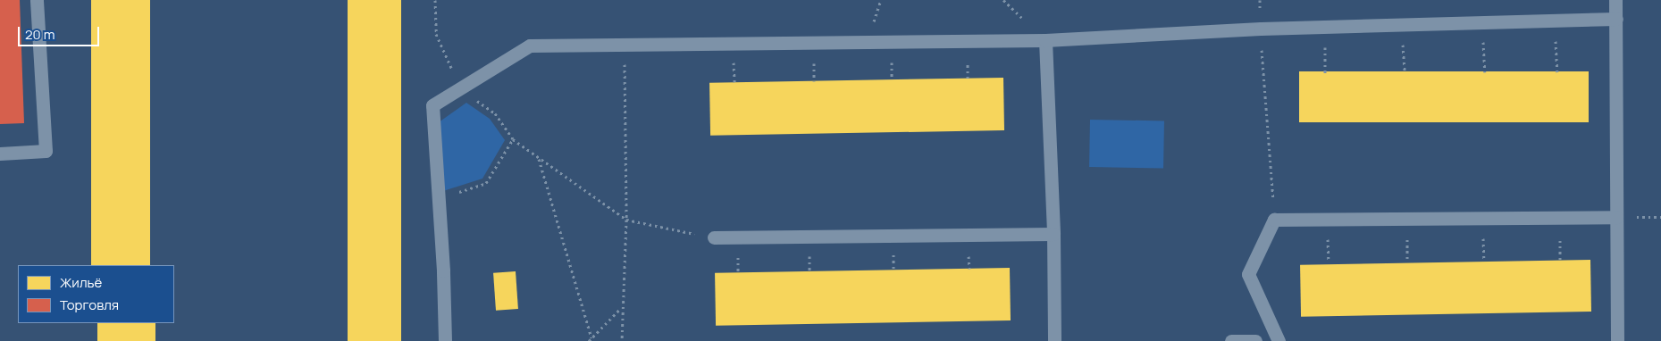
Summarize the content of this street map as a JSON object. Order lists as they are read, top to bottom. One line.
{"legend":["Жильё","Торговля"],"scale_bar":"20 m"}
